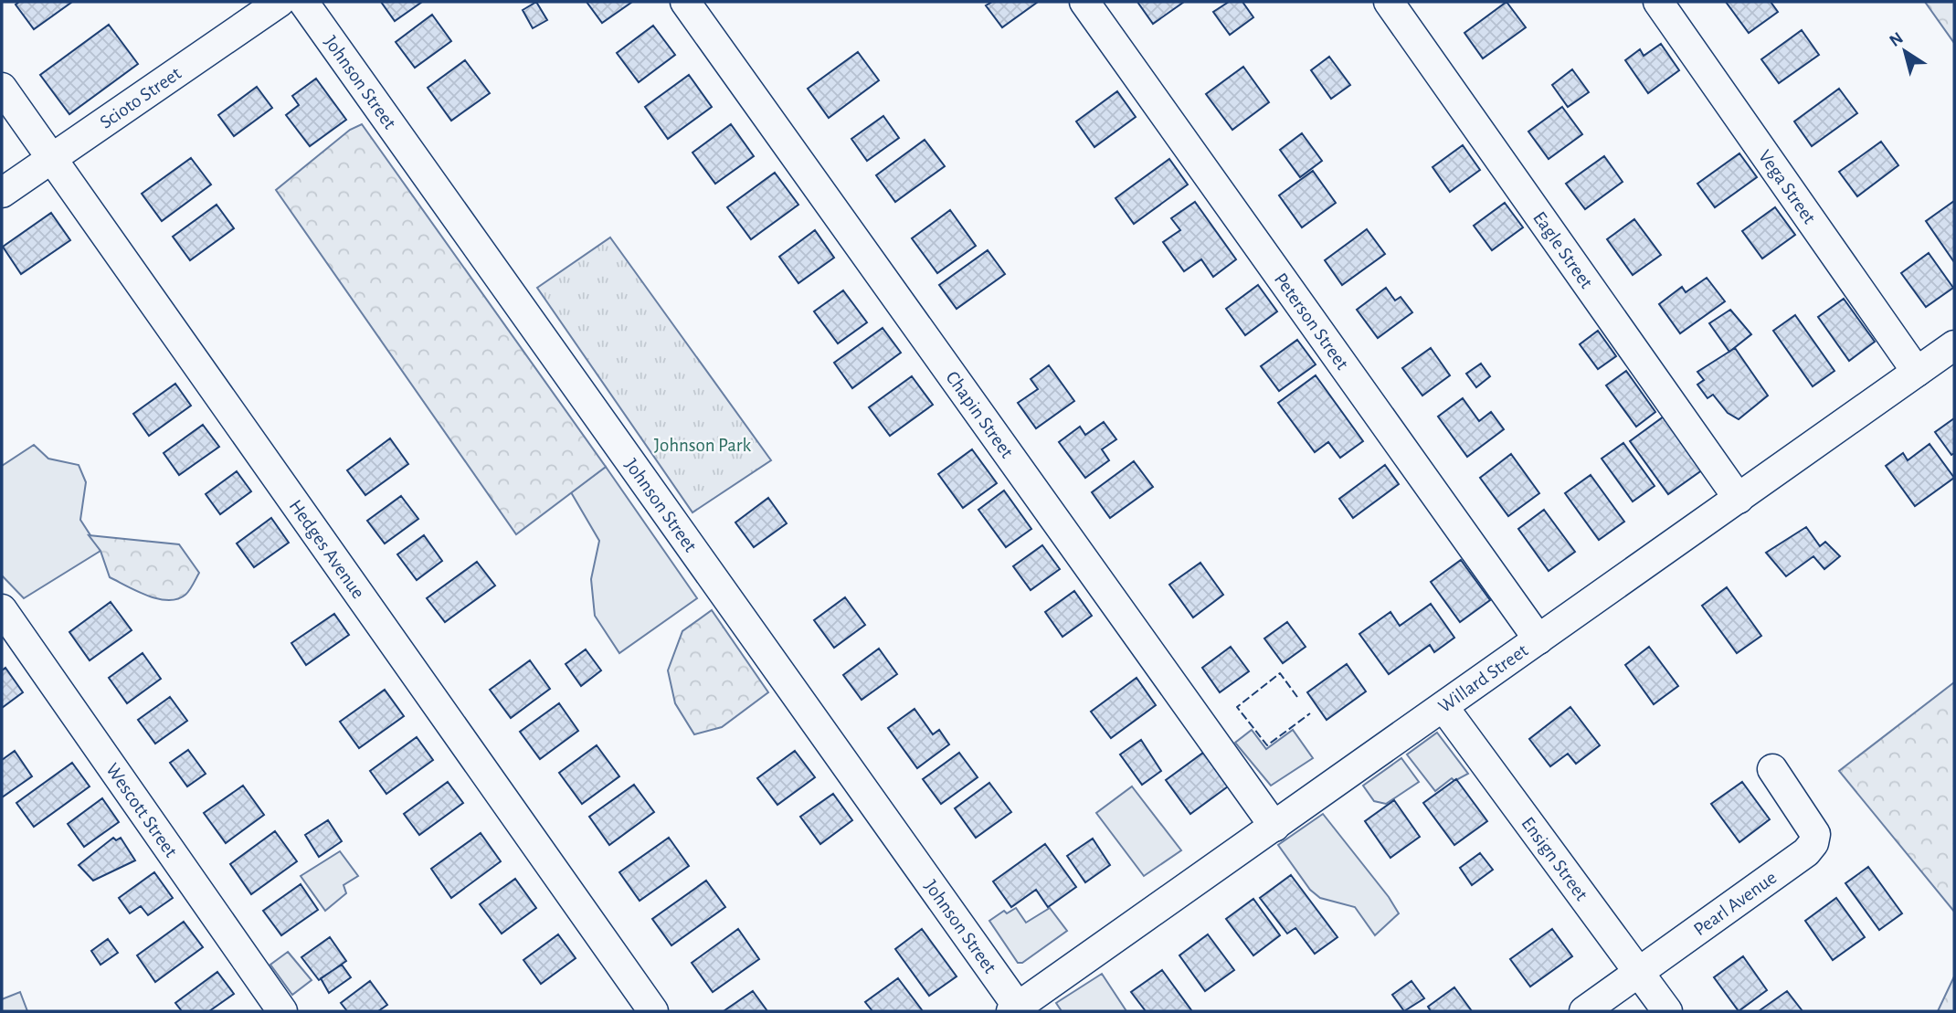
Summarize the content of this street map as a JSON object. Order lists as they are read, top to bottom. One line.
{"streets":{"street":["Johnson Street","Scioto Street","Vega Street","Eagle Street","Peterson Street","Chapin Street","Hedges Avenue","Willard Street","Wescott Street","Ensign Street","Pearl Avenue"]},"crossings":[["Johnson Street","Willard Street"],["Scioto Street","Hedges Avenue"],["Vega Street","Willard Street"],["Eagle Street","Willard Street"],["Peterson Street","Willard Street"],["Chapin Street","Willard Street"],["Willard Street","Ensign Street"],["Ensign Street","Pearl Avenue"]],"parks":["Johnson Park"],"north":"top left"}
